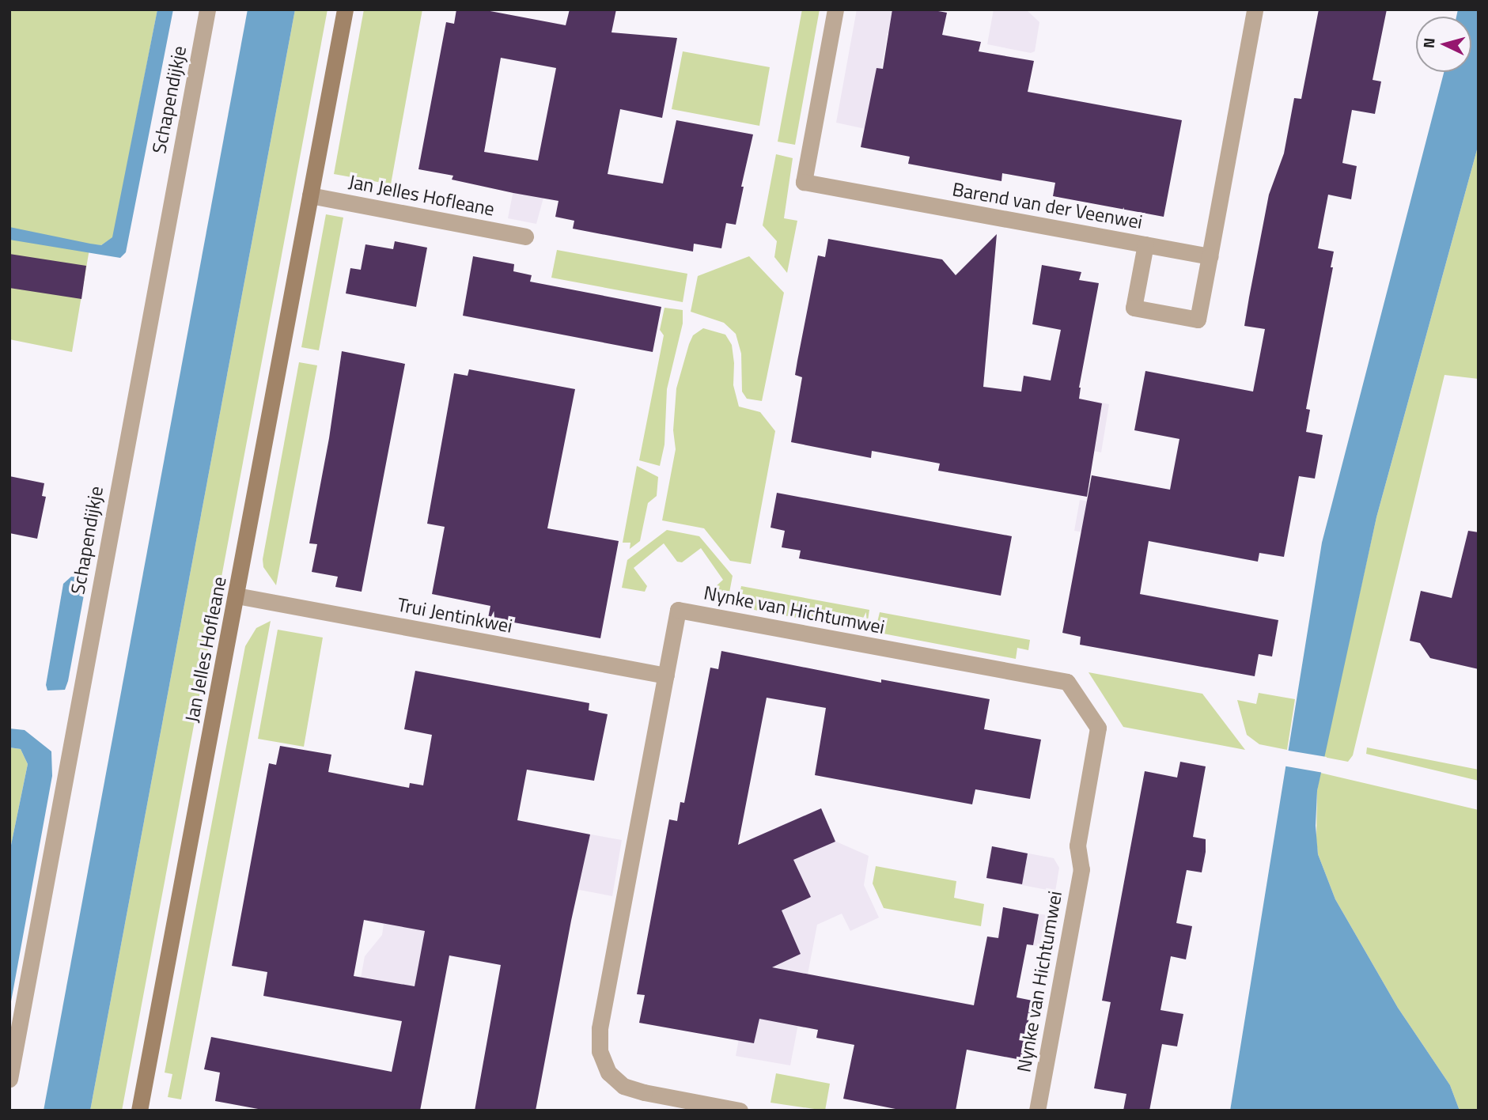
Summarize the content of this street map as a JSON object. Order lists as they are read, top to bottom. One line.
{"streets":{"street":["Schapendijkje","Jan Jelles Hofleane","Barend van der Veenwei","Nynke van Hichtumwei","Trui Jentinkwei"]},"crossings":[["Jan Jelles Hofleane","Trui Jentinkwei"],["Nynke van Hichtumwei","Trui Jentinkwei"]],"north":"left"}
